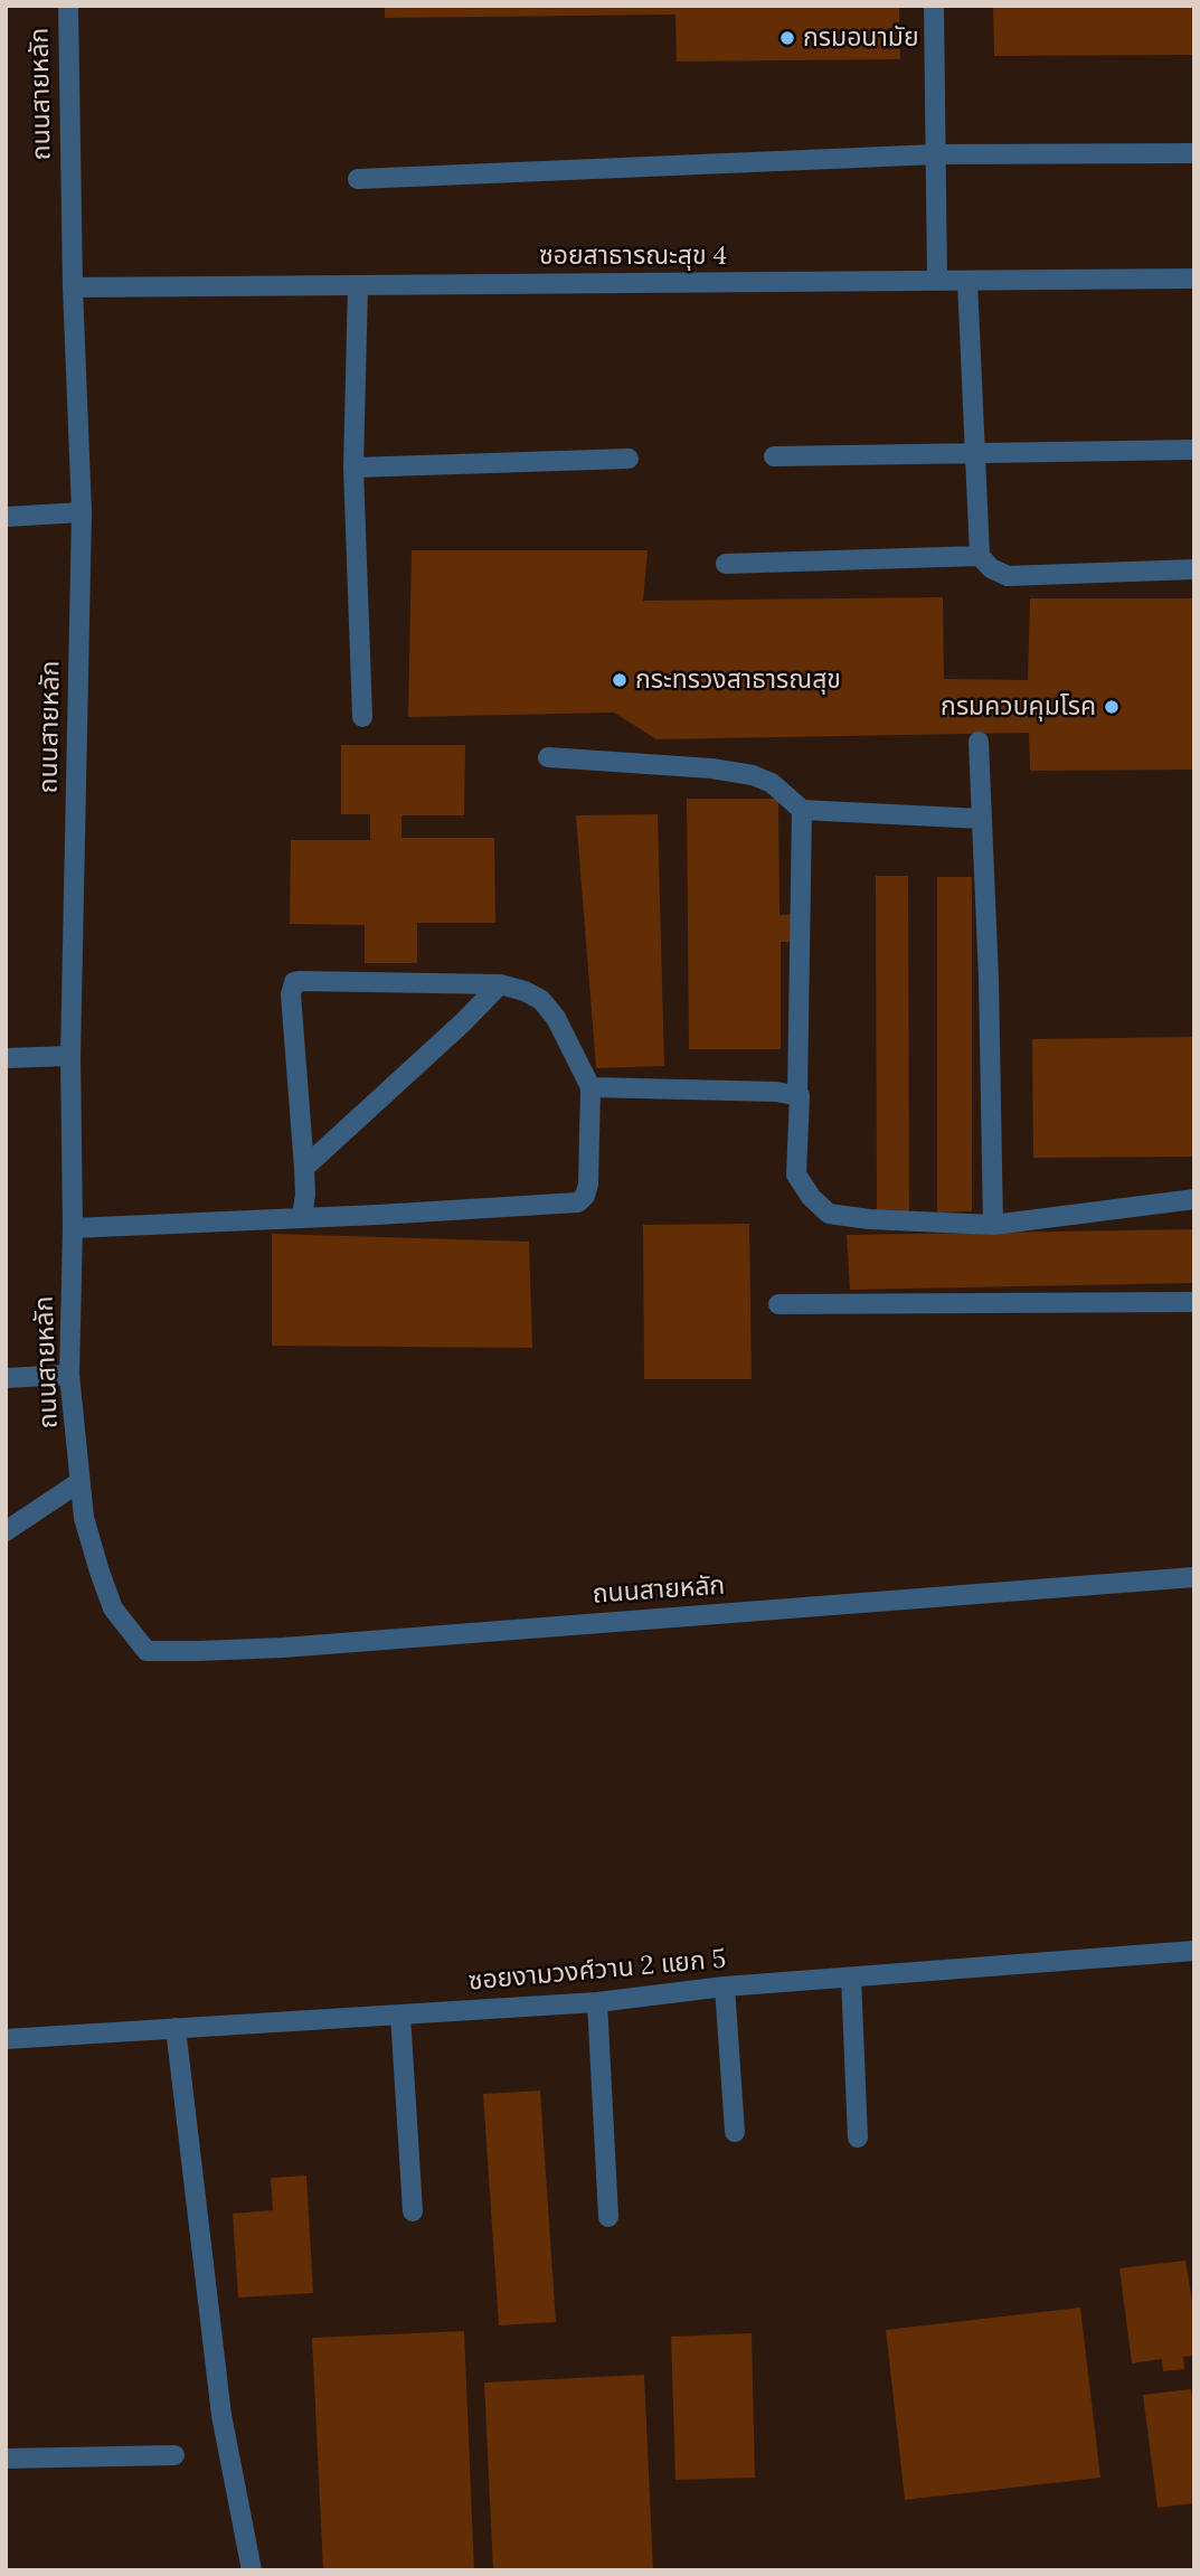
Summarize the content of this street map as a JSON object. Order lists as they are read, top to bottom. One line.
{"streets":{"street":["ถนนสายหลัก","ซอยสาธารณะสุข 4","ซอยงามวงศ์วาน 2 แยก 5"]},"crossings":[["ถนนสายหลัก","ซอยสาธารณะสุข 4"]],"places":["กรมอนามัย","กระทรวงสาธารณสุข","กรมควบคุมโรค"]}
